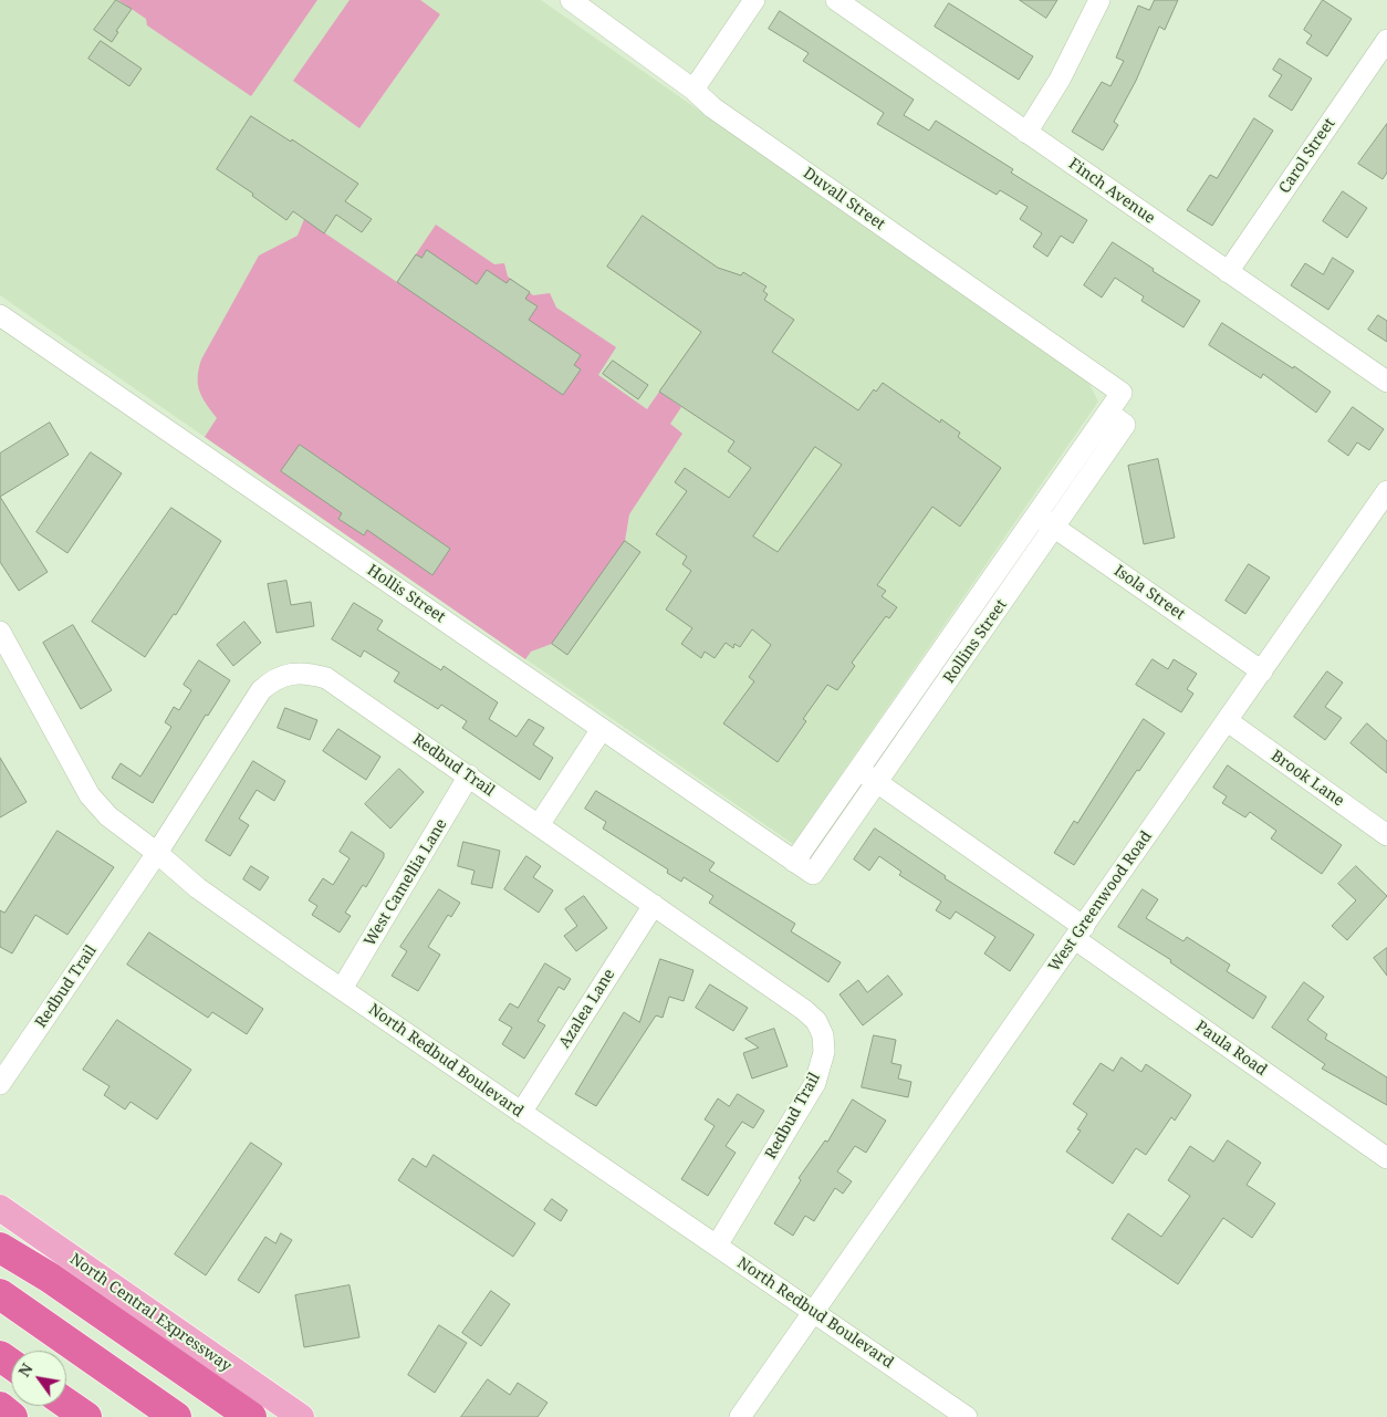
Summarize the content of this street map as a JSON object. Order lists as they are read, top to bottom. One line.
{"streets":{"main road":["North Central Expressway"],"street":["Carol Street","Finch Avenue","Duvall Street","Isola Street","Hollis Street","Rollins Street","Redbud Trail","Brook Lane","West Camellia Lane","West Greenwood Road","Azalea Lane","Paula Road","North Redbud Boulevard"]},"crossings":[["Carol Street","Finch Avenue"],["Duvall Street","Rollins Street"],["Isola Street","Rollins Street"],["Isola Street","West Greenwood Road"],["Hollis Street","Rollins Street"],["Rollins Street","Paula Road"],["Redbud Trail","West Camellia Lane"],["Redbud Trail","Azalea Lane"],["Redbud Trail","North Redbud Boulevard"],["Brook Lane","West Greenwood Road"],["West Camellia Lane","North Redbud Boulevard"],["West Greenwood Road","Paula Road"],["West Greenwood Road","North Redbud Boulevard"],["Azalea Lane","North Redbud Boulevard"]],"north":"top left"}
